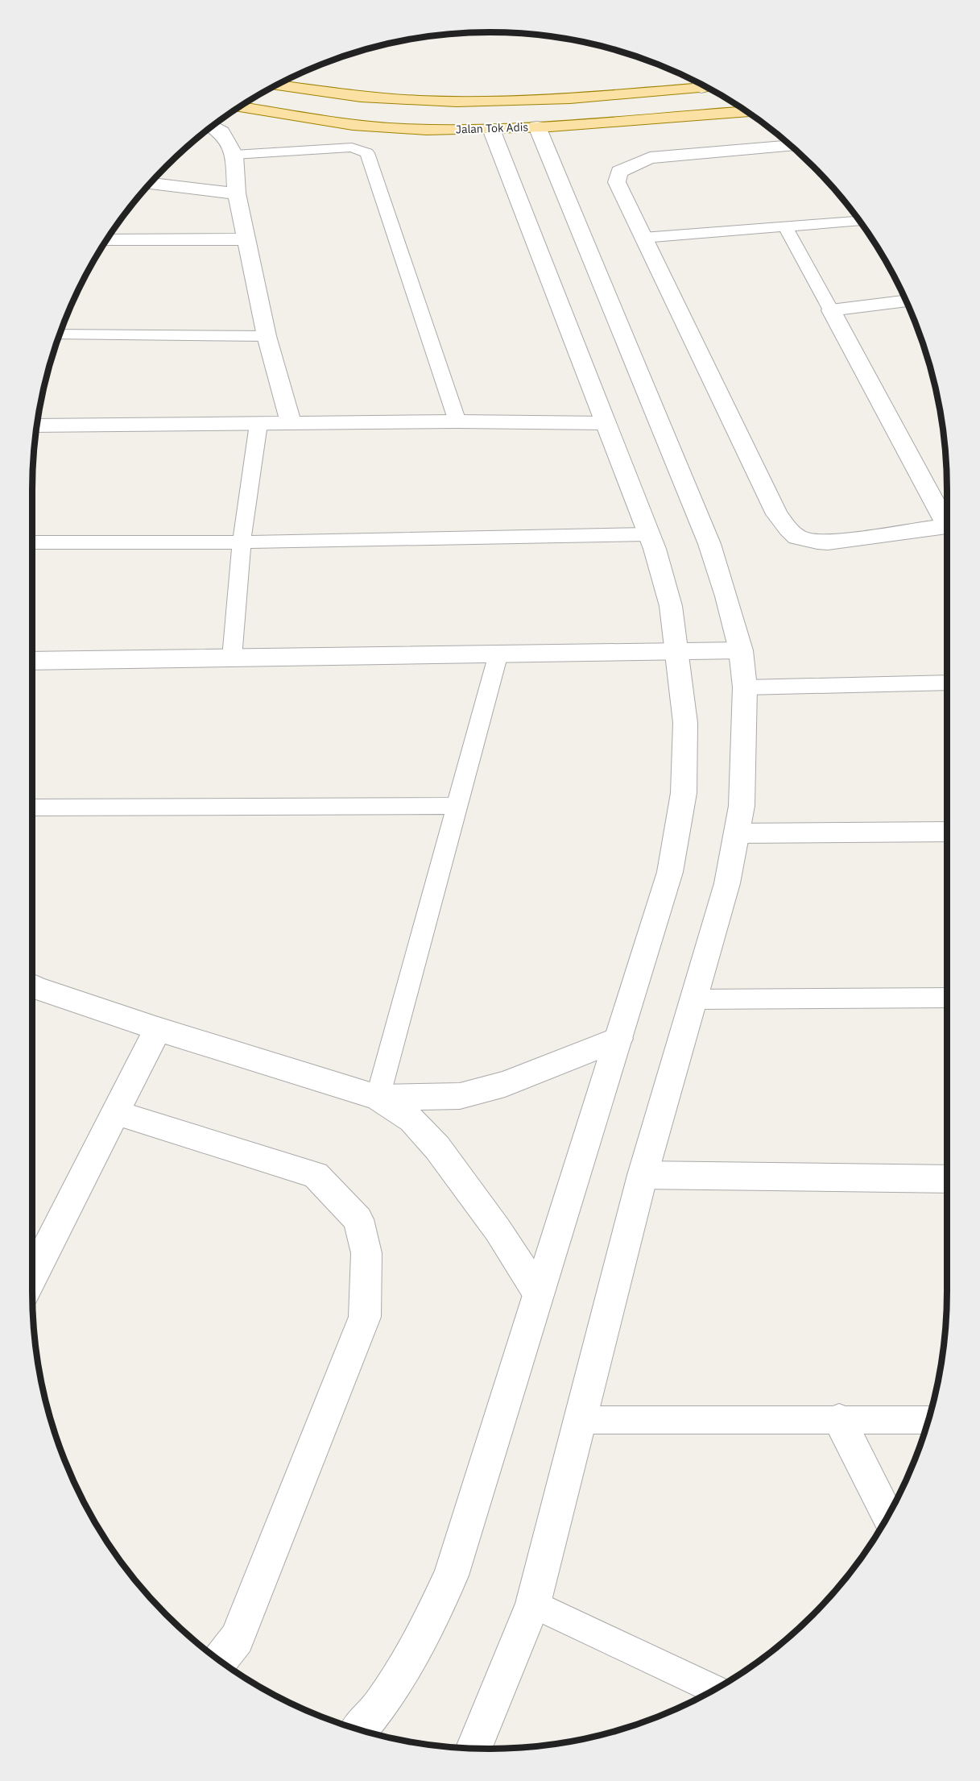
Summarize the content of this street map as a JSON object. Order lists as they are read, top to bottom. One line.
{"streets":{"main road":["Jalan Tok Adis"]}}
